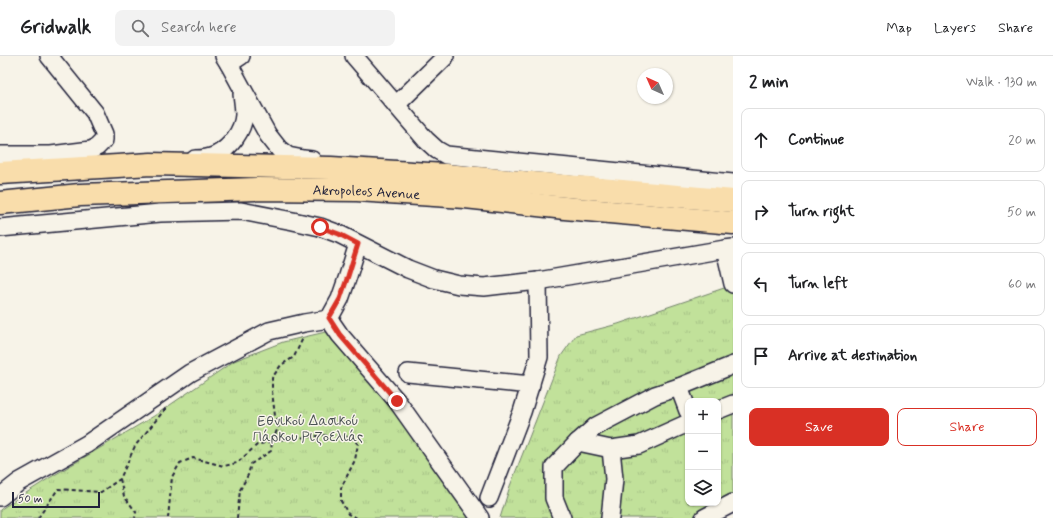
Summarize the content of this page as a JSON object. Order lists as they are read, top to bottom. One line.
{"streets":{"highway":["Akropoleos Avenue"]},"parks":["Εθνικού Δασικού Πάρκου Ριζοελιάς"],"scale_bar":"50 m","north":"top left","page":{"header":"Gridwalk","search":"Search here","nav":["Map","Layers","Share"],"heading":["2 min","Walk · 130 m"],"list":[["Continue","20 m"],["Turn right","50 m"],["Turn left","60 m"],"Arrive at destination"],"buttons":["Save","Share"],"map_buttons":["+","−"],"scale":"50 m"}}
